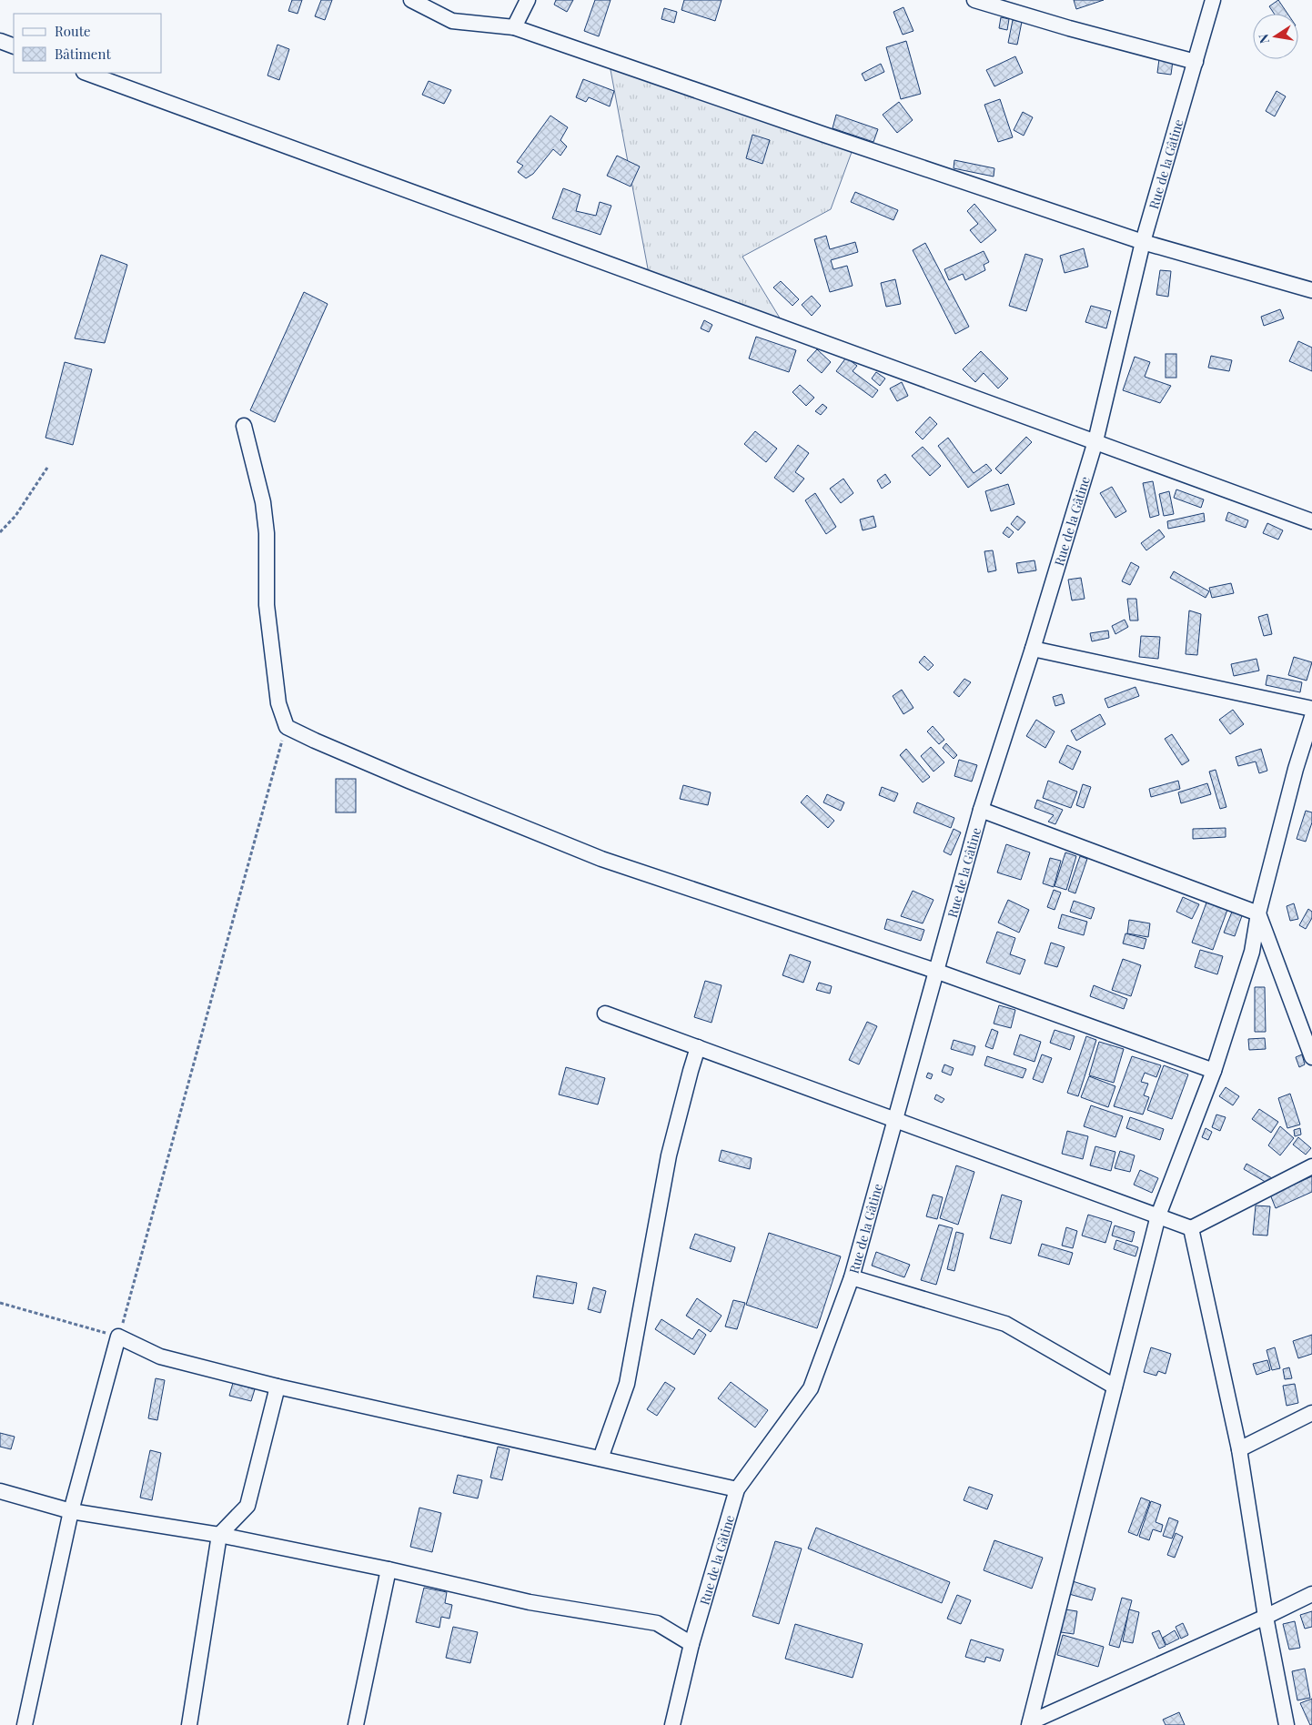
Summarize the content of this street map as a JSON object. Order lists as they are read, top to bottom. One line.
{"streets":{"street":["Rue de la Gâtine"]},"legend":["Route","Bâtiment"],"north":"left"}
